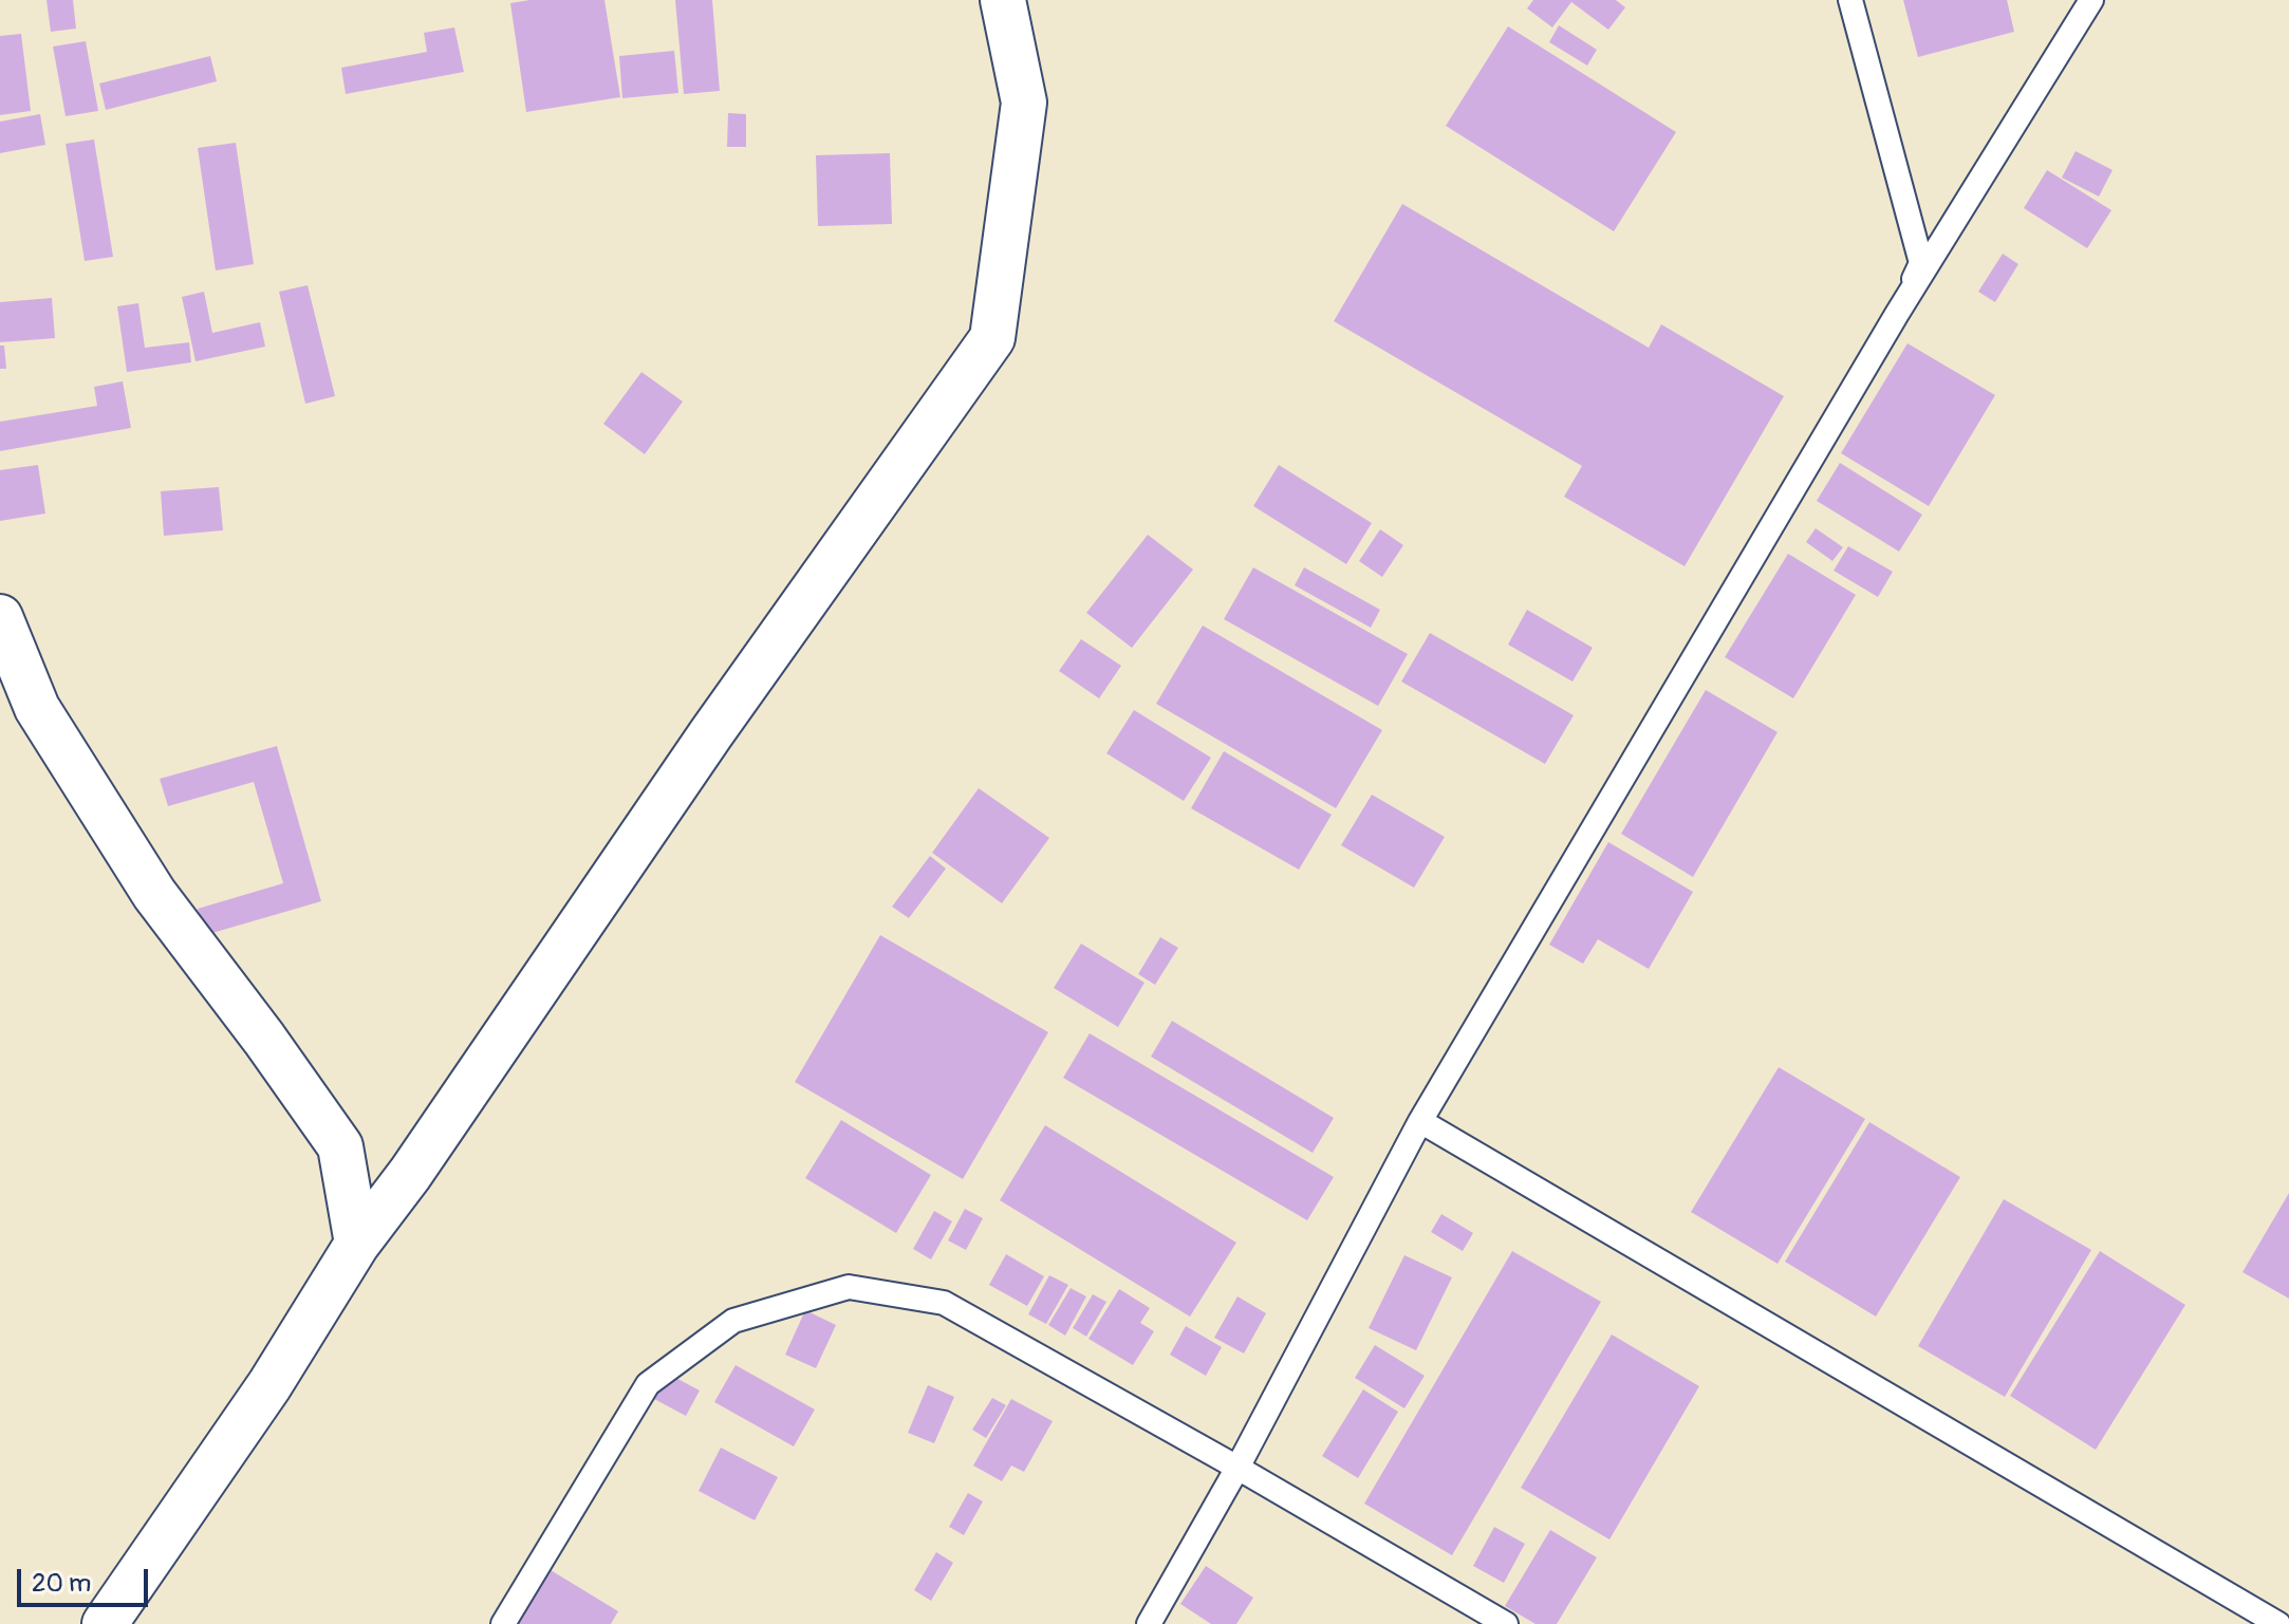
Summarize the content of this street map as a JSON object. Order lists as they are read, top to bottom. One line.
{"scale_bar":"20 m"}
